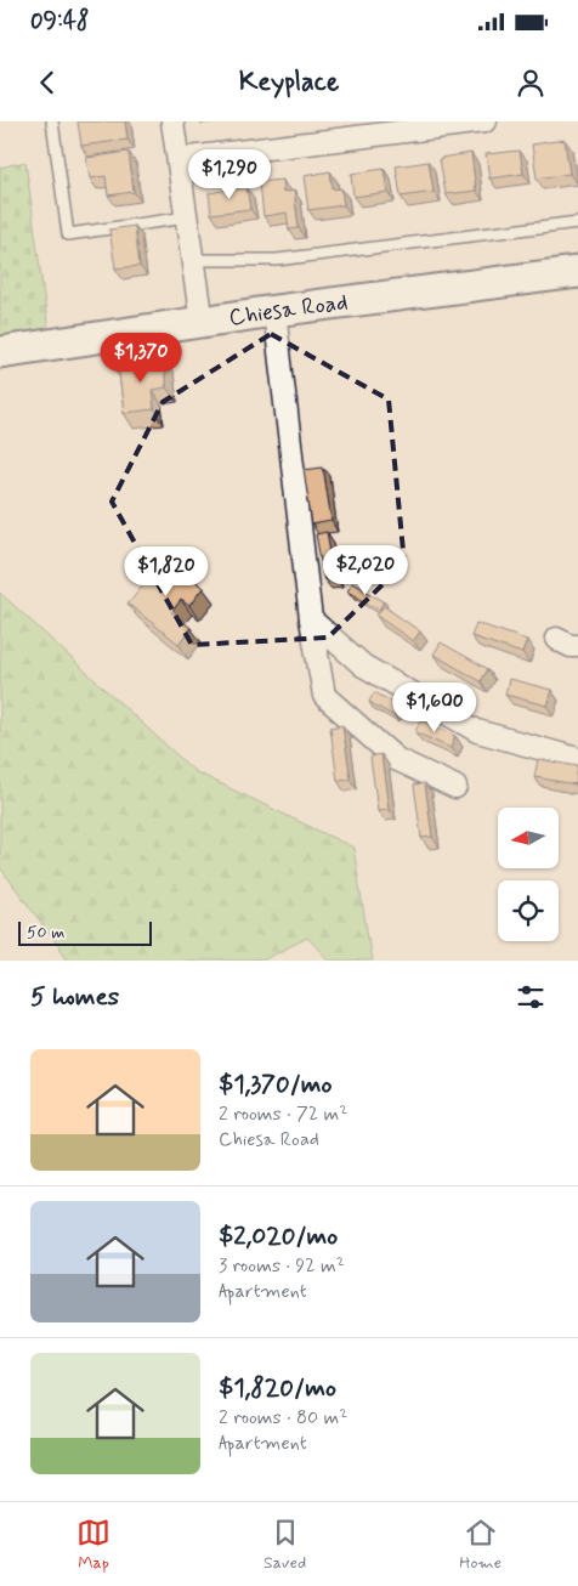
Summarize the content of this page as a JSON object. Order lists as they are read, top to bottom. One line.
{"streets":{"main road":["Chiesa Road"]},"scale_bar":"50 m","north":"left","page":{"status":"09:48","header":"Keyplace","price":["$1,290","$1,370","$2,020","$1,820","$1,600"],"scale":"50 m","heading":"5 homes","list":[{"name":"$1,370/mo","note":"2 rooms · 72 m² · Chiesa Road"},{"name":"$2,020/mo","note":"3 rooms · 92 m² · Apartment"},{"name":"$1,820/mo","note":"2 rooms · 80 m² · Apartment"}],"tabs":["Map","Saved","Home"]}}
